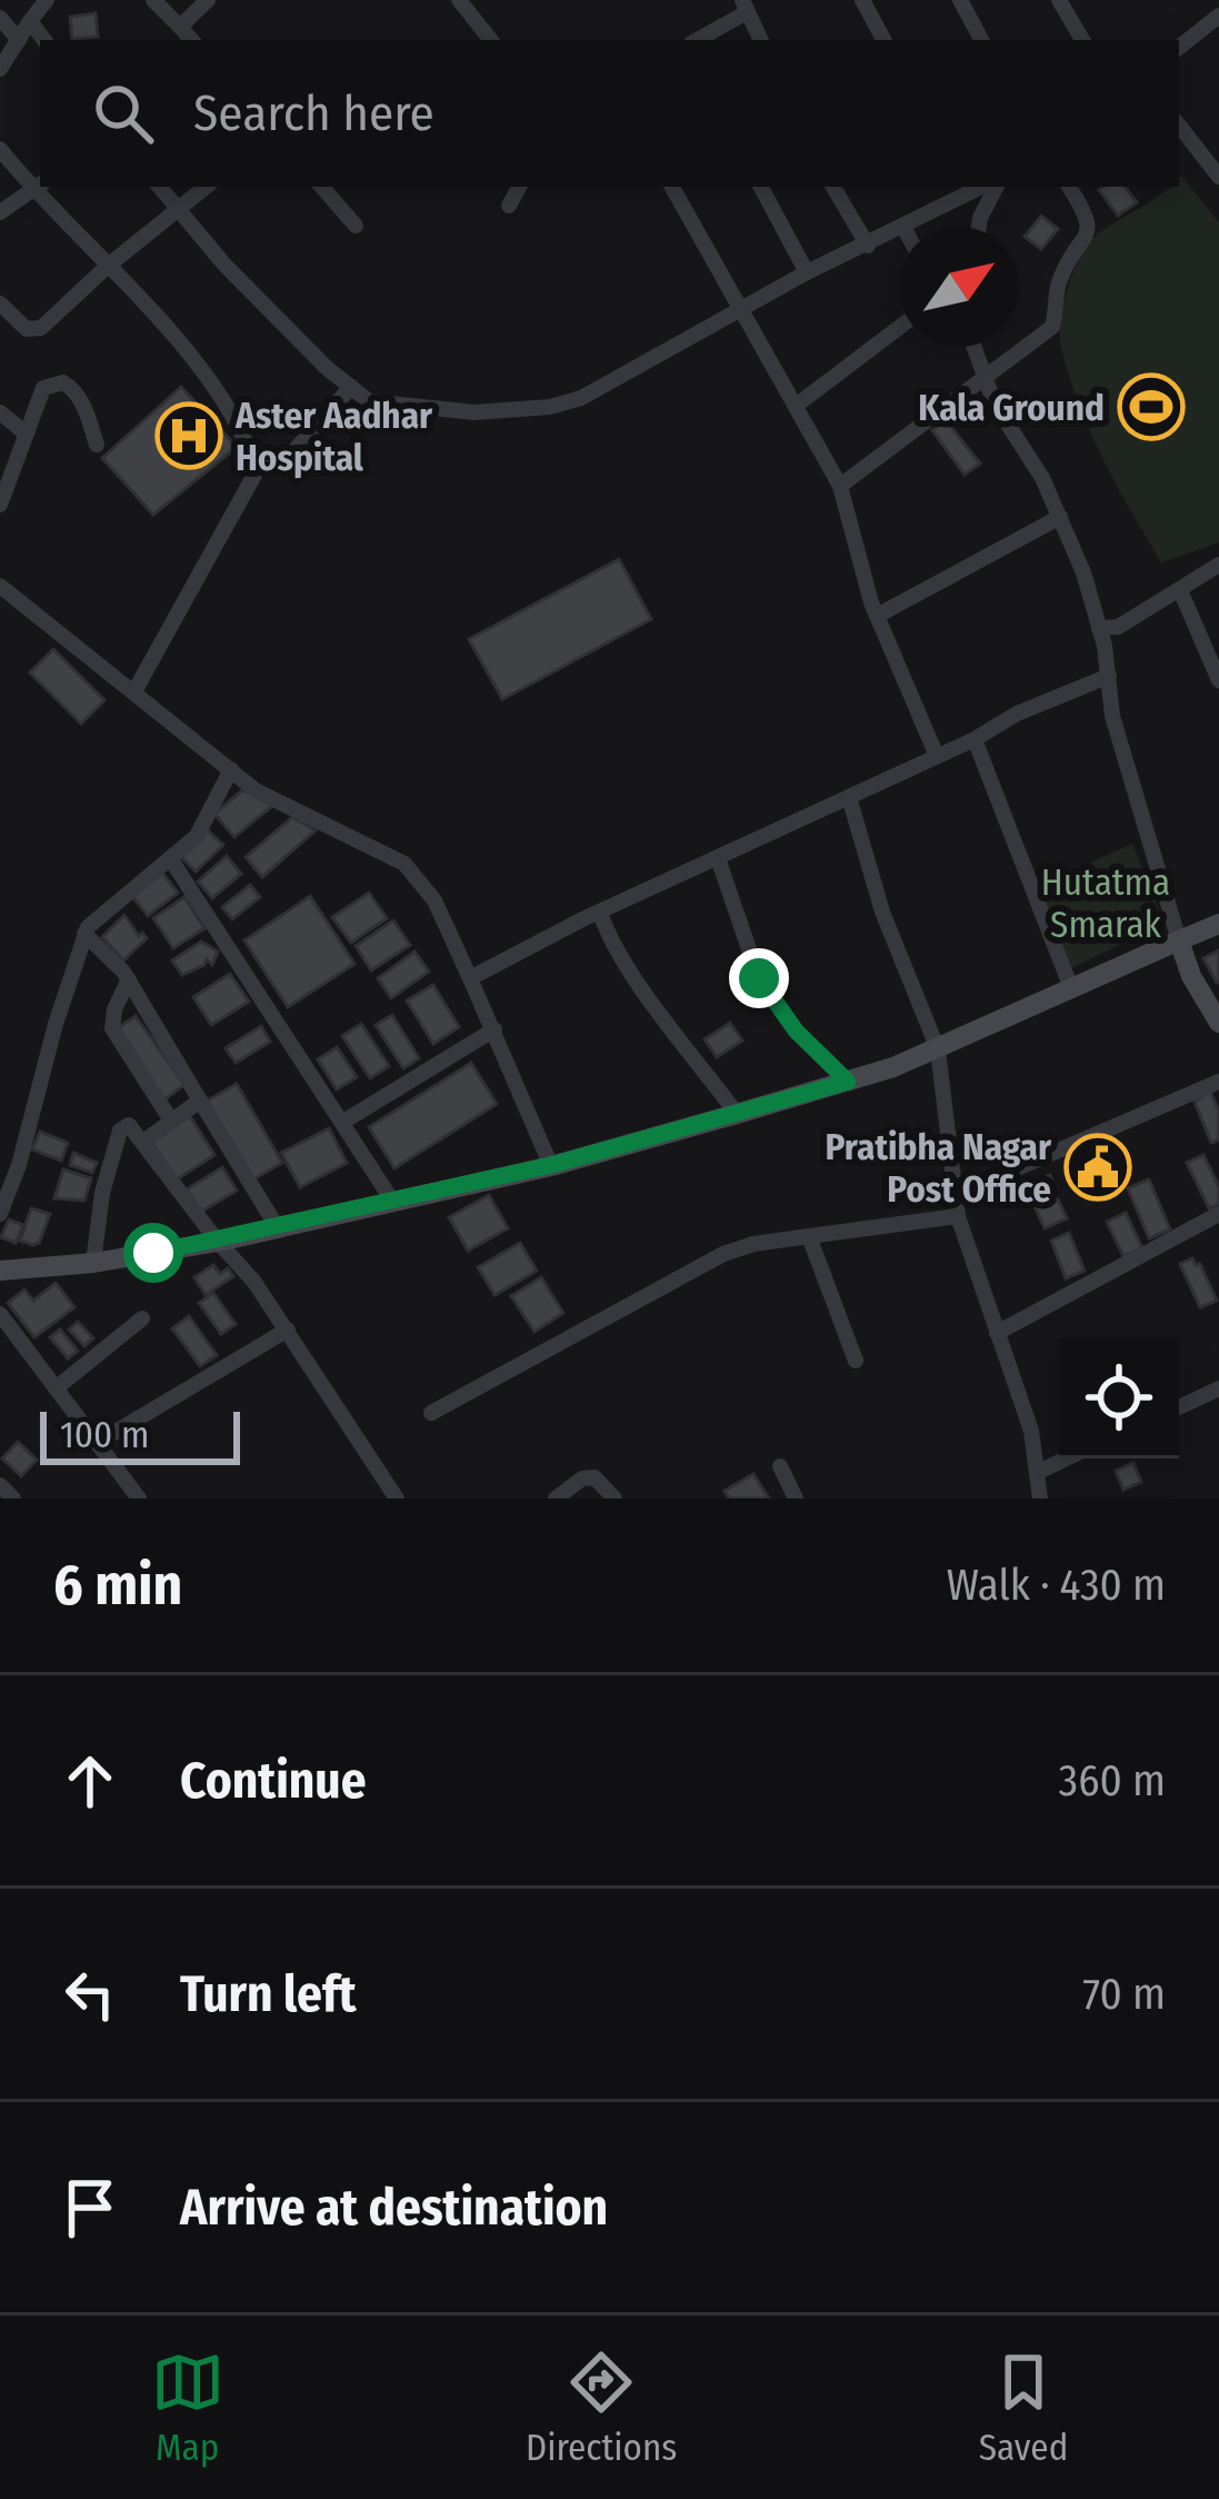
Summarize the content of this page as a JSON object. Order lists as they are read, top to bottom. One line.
{"parks":["Hutatma Smarak"],"places":{"sports":["Kala Ground"],"hospital":["Aster Aadhar Hospital"],"public building":["Pratibha Nagar Post Office"]},"scale_bar":"100 m","north":"top right","page":{"search":"Search here","scale":"100 m","heading":["6 min","Walk · 430 m"],"list":[["Continue","360 m"],["Turn left","70 m"],"Arrive at destination"],"nav":["Map","Directions","Saved"]}}
